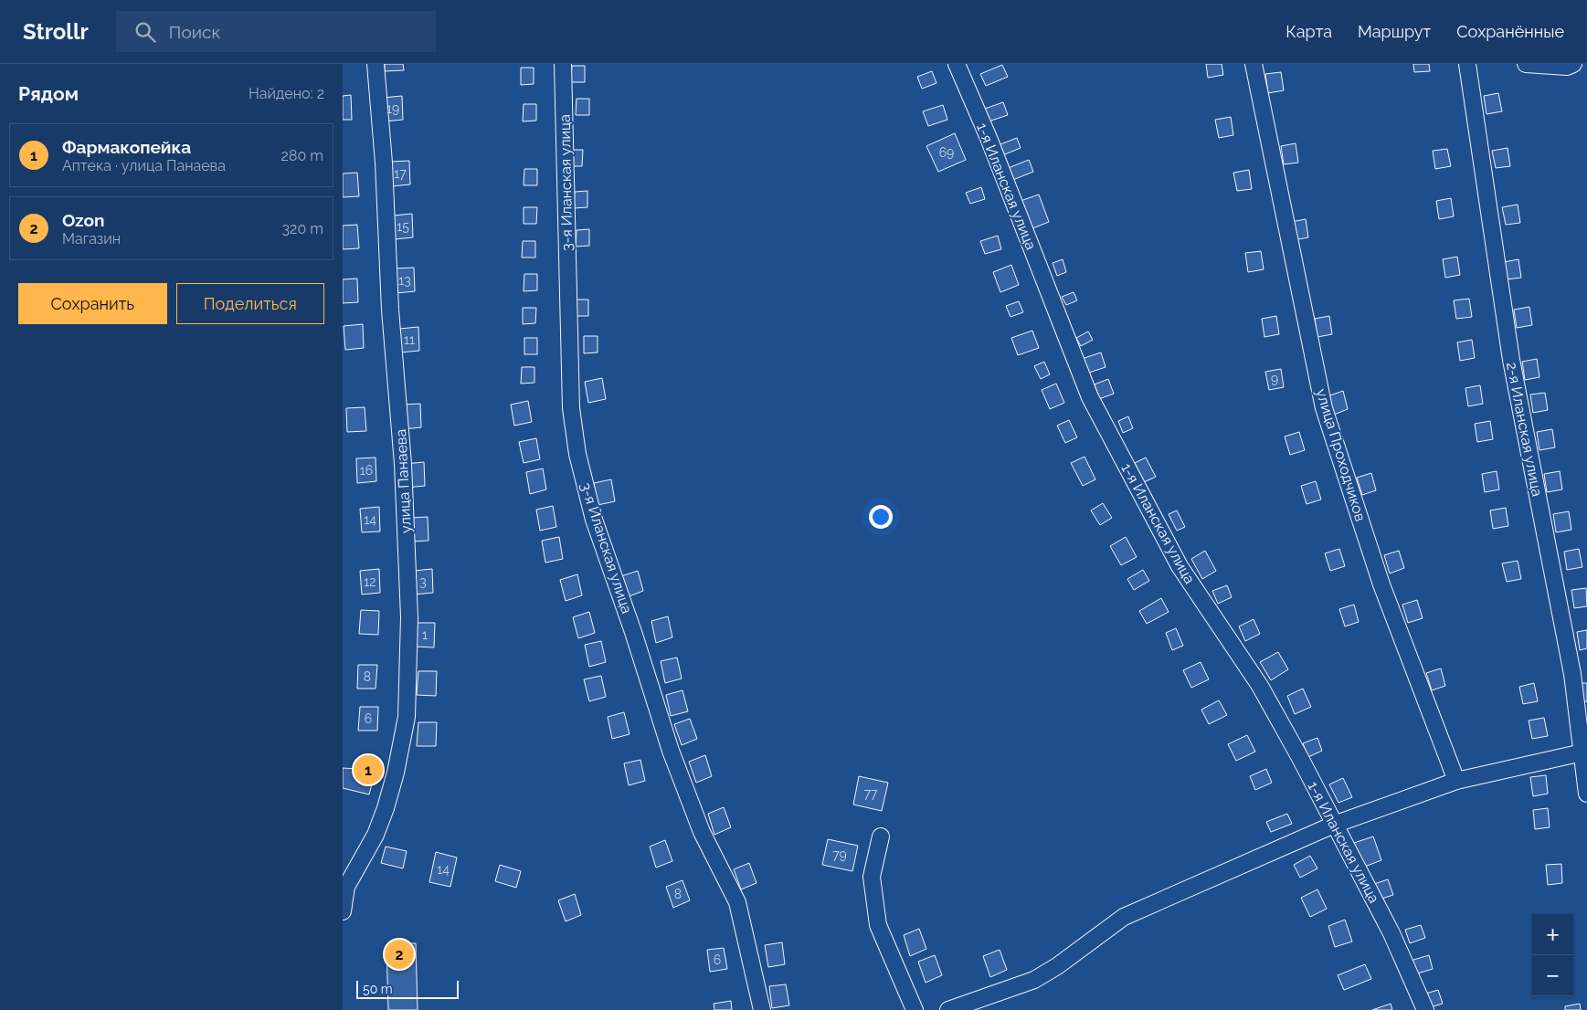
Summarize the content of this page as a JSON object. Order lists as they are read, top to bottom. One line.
{"streets":{"street":["3-я Иланская улица","1-я Иланская улица","2-я Иланская улица","улица Проходчиков","улица Панаева"]},"house_numbers":["19","69","17","15","13","11","9","16","14","12","3","1","8","6","77","79","14","8","6"],"scale_bar":"50 m","page":{"header":"Strollr","search":"Поиск","nav":["Карта","Маршрут","Сохранённые"],"heading":["Рядом","Найдено: 2"],"list":[{"mark":"1","name":"Фармакопейка","note":"Аптека · улица Панаева","value":"280 m"},{"mark":"2","name":"Ozon","note":"Магазин","value":"320 m"}],"buttons":["Сохранить","Поделиться"],"pins":["1","2"],"map_buttons":["+","−"],"scale":"50 m"}}
